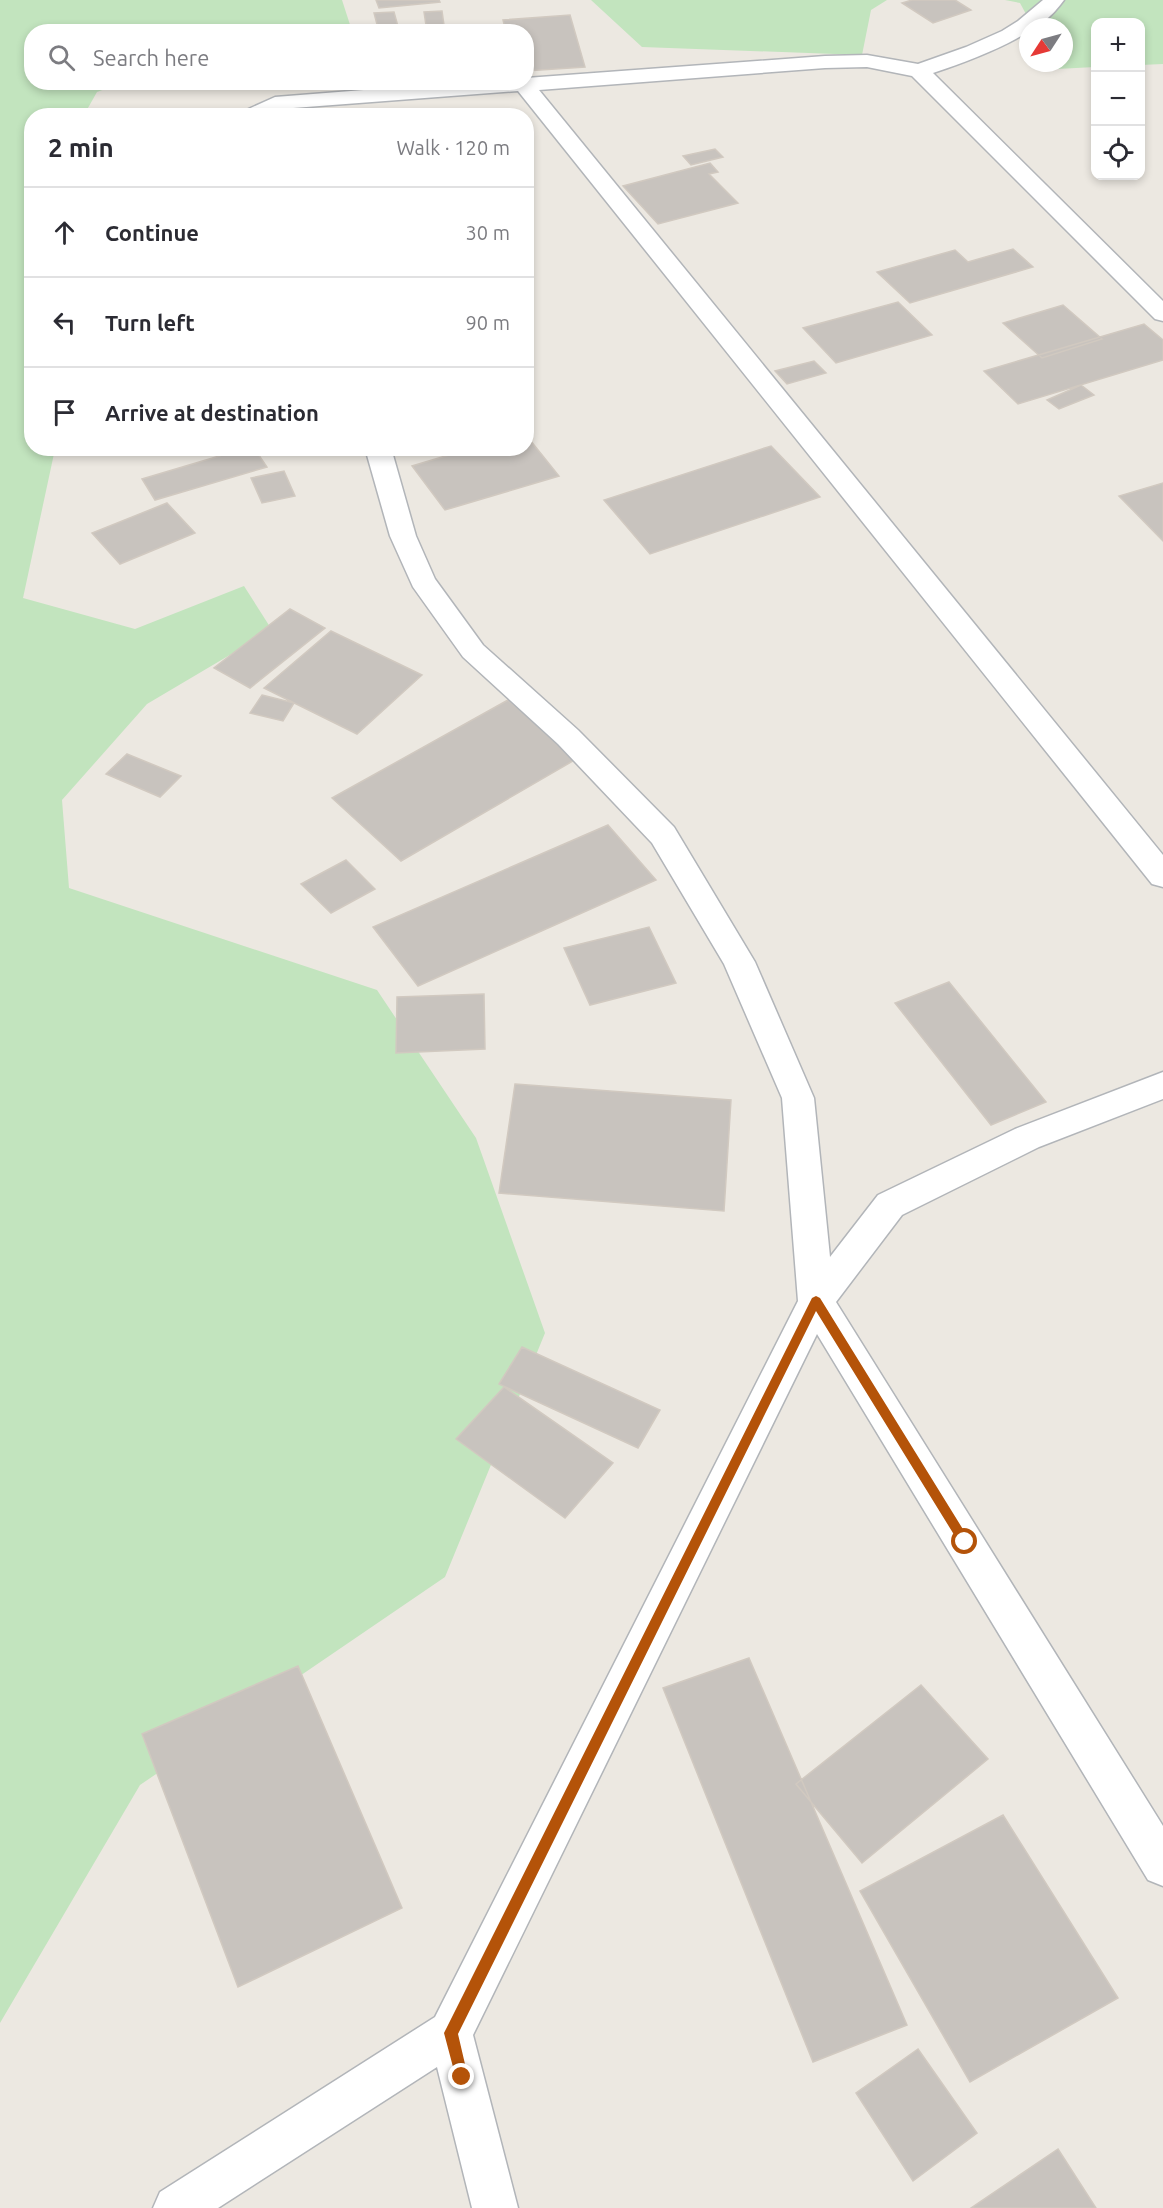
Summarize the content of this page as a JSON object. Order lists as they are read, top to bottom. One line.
{"north":"bottom left","page":{"map_buttons":["+","−"],"search":"Search here","heading":["2 min","Walk · 120 m"],"list":[["Continue","30 m"],["Turn left","90 m"],"Arrive at destination"]}}
